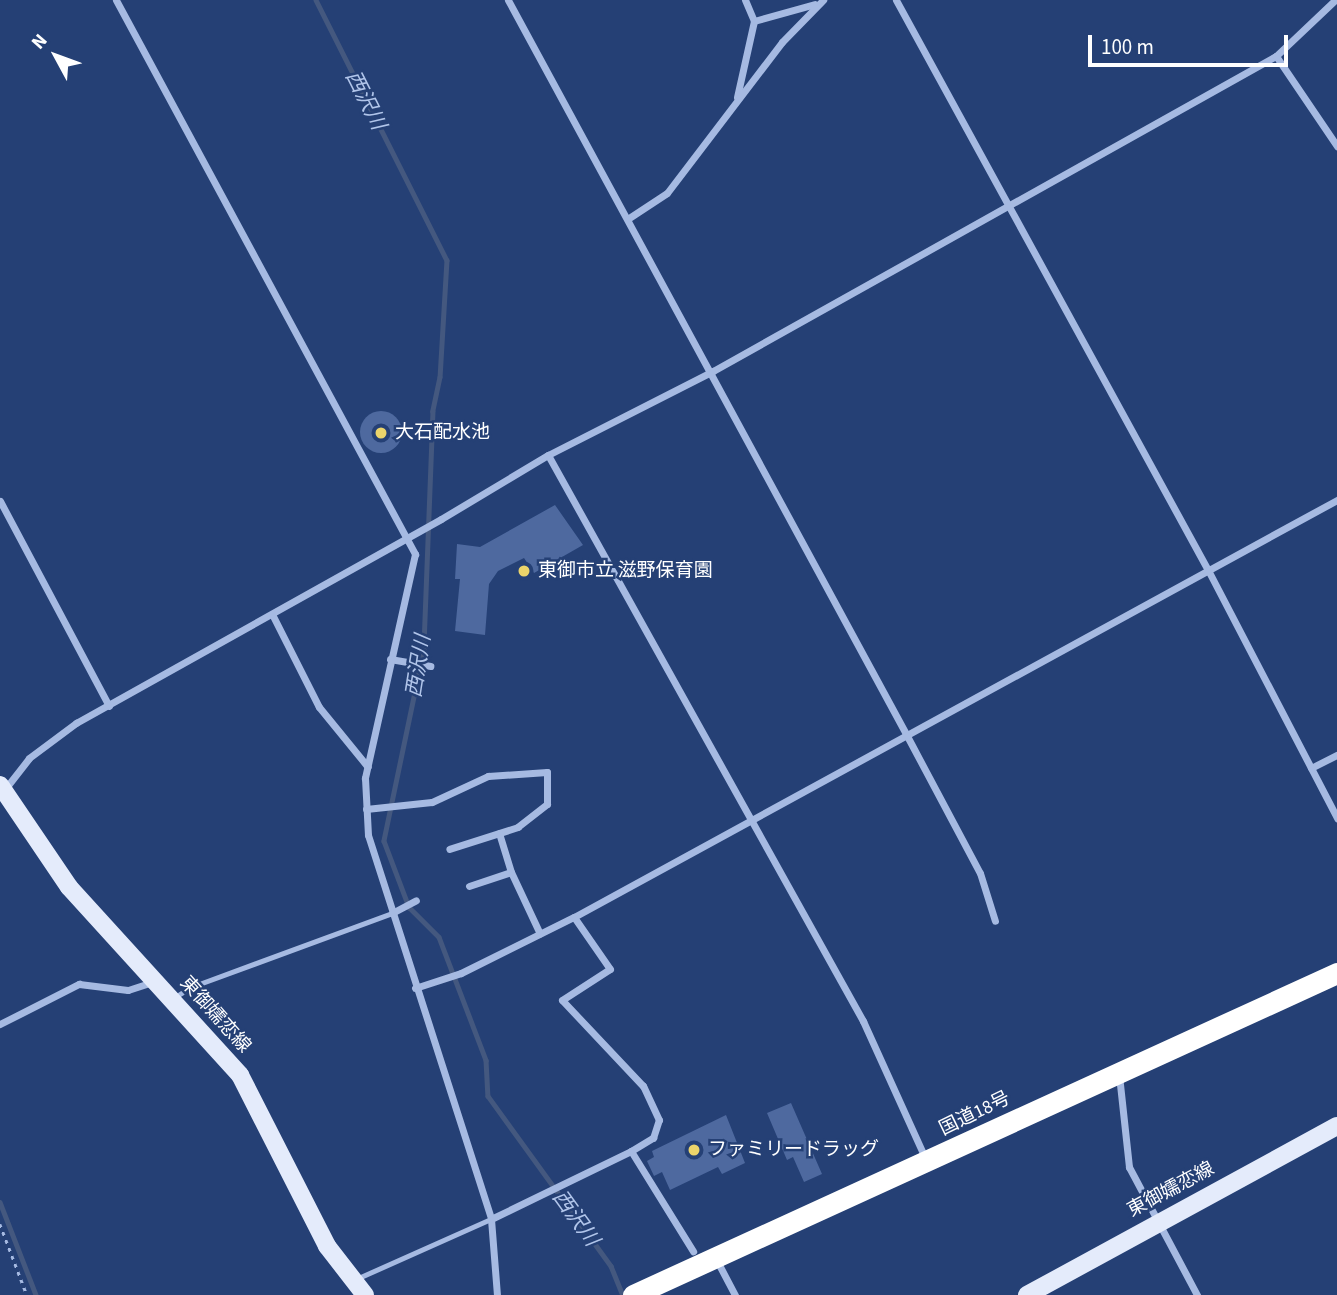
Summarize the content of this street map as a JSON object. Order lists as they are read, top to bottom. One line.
{"streets":{"highway":["国道18号"],"main road":["東御嬬恋線"]},"water":["西沢川"],"places":["大石配水池","東御市立 滋野保育園","ファミリードラッグ"],"scale_bar":"100 m","north":"top left"}
